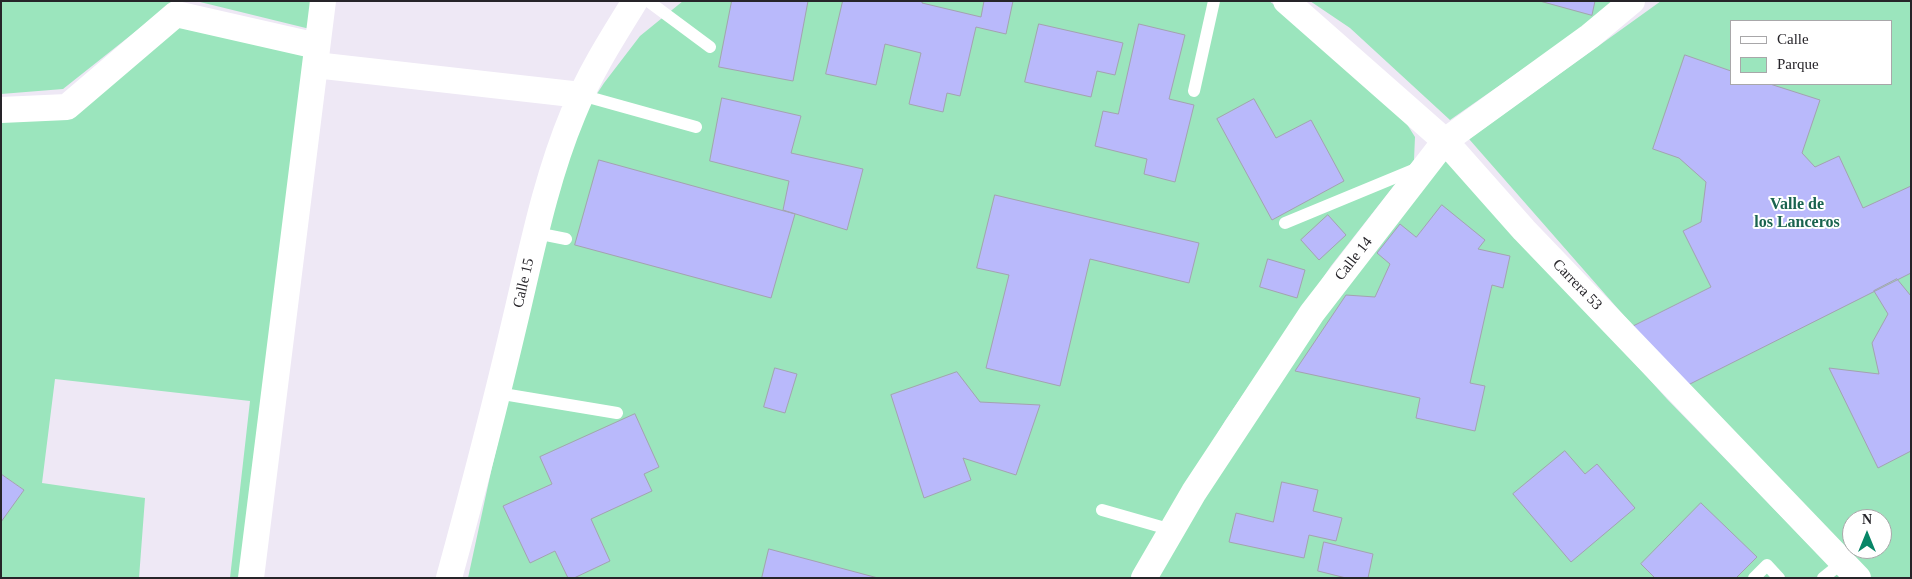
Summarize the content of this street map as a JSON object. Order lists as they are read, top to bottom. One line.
{"streets":{"street":["Calle 14","Calle 15","Carrera 53"]},"crossings":[["Calle 14","Carrera 53"]],"districts":["Valle de los Lanceros"],"legend":["Calle","Parque"],"north":"top"}
